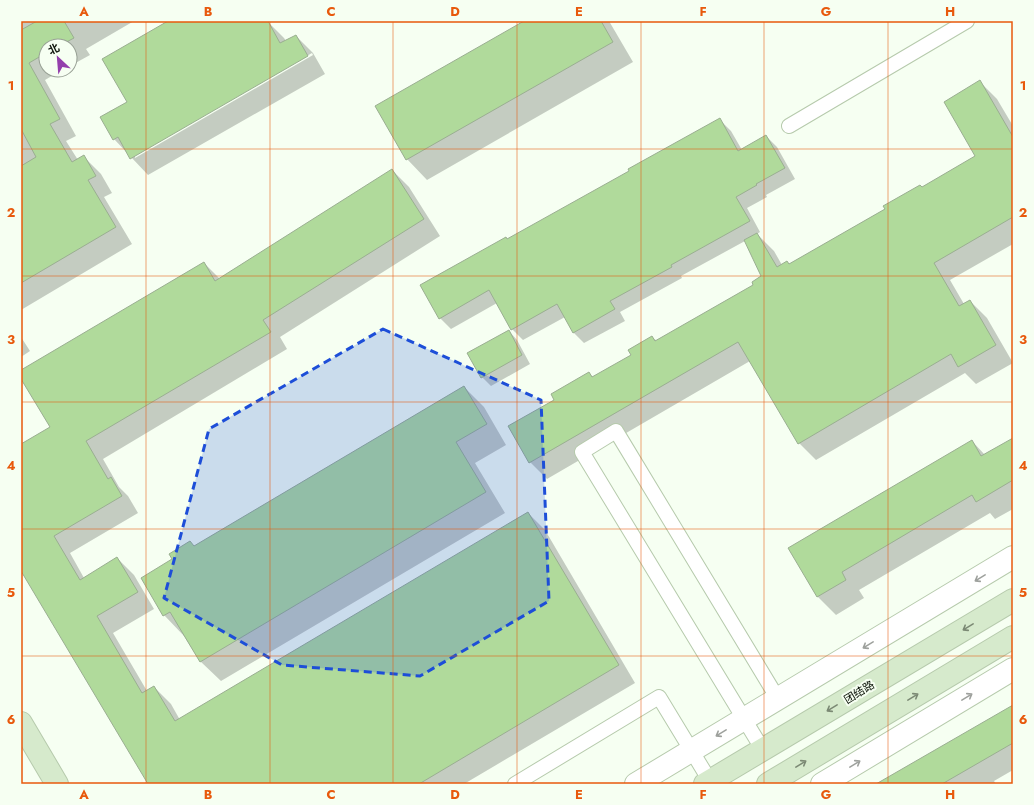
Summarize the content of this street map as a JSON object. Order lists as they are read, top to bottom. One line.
{"streets":{"main road":["团结路"]},"north":"top left","grid":{"columns":["A","B","C","D","E","F","G","H"],"rows":["1","2","3","4","5","6"]}}
